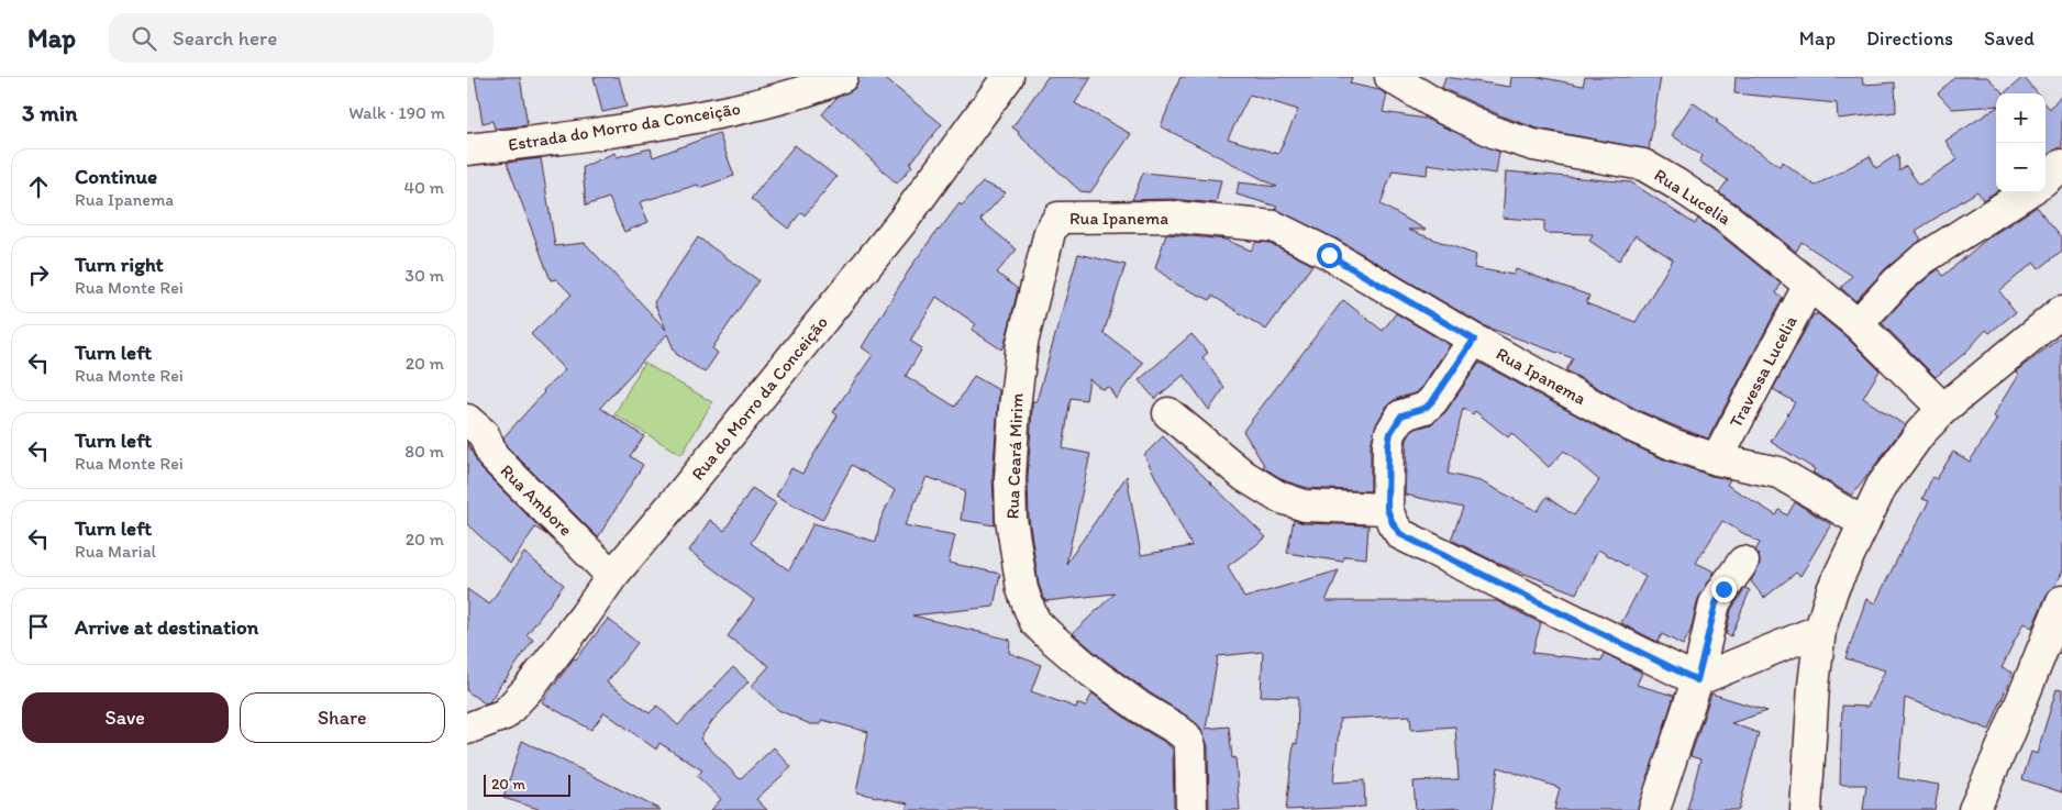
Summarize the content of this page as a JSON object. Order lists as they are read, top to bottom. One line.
{"streets":{"street":["Estrada do Morro da Conceição","Rua Lucelia","Rua Ipanema","Travessa Lucelia","Rua do Morro da Conceição","Rua Ceará Mirim","Rua Ambore"]},"crossings":[["Rua Lucelia","Travessa Lucelia"],["Rua Ipanema","Travessa Lucelia"],["Rua Ipanema","Rua Ceará Mirim"],["Rua do Morro da Conceição","Rua Ambore"]],"scale_bar":"20 m","page":{"header":"Map","search":"Search here","nav":["Map","Directions","Saved"],"heading":["3 min","Walk · 190 m"],"map_buttons":["+","−"],"list":[["Continue","Rua Ipanema","40 m"],["Turn right","Rua Monte Rei","30 m"],["Turn left","Rua Monte Rei","20 m"],["Turn left","Rua Monte Rei","80 m"],["Turn left","Rua Marial","20 m"],"Arrive at destination"],"buttons":["Save","Share"],"scale":"20 m"}}
